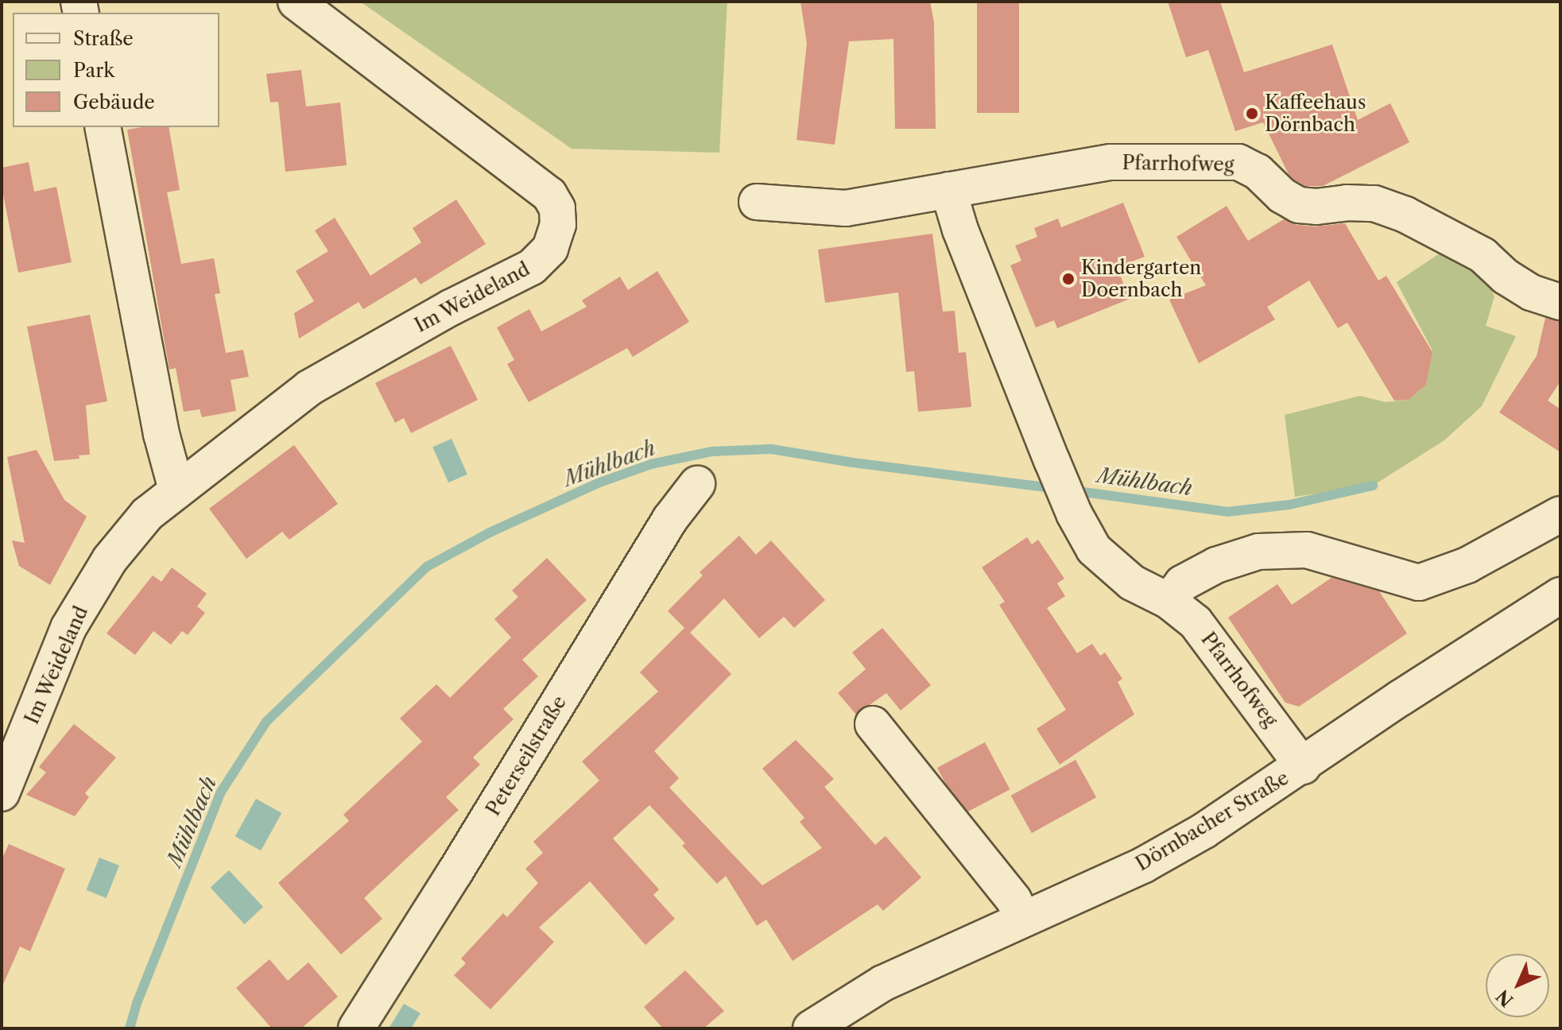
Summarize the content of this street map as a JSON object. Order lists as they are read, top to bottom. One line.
{"streets":{"street":["Pfarrhofweg","Im Weideland","Peterseilstraße","Dörnbacher Straße"]},"crossings":[["Pfarrhofweg","Dörnbacher Straße"]],"water":["Mühlbach"],"places":["Kaffeehaus Dörnbach","Kindergarten Doernbach"],"legend":["Straße","Park","Gebäude"],"north":"bottom left"}
